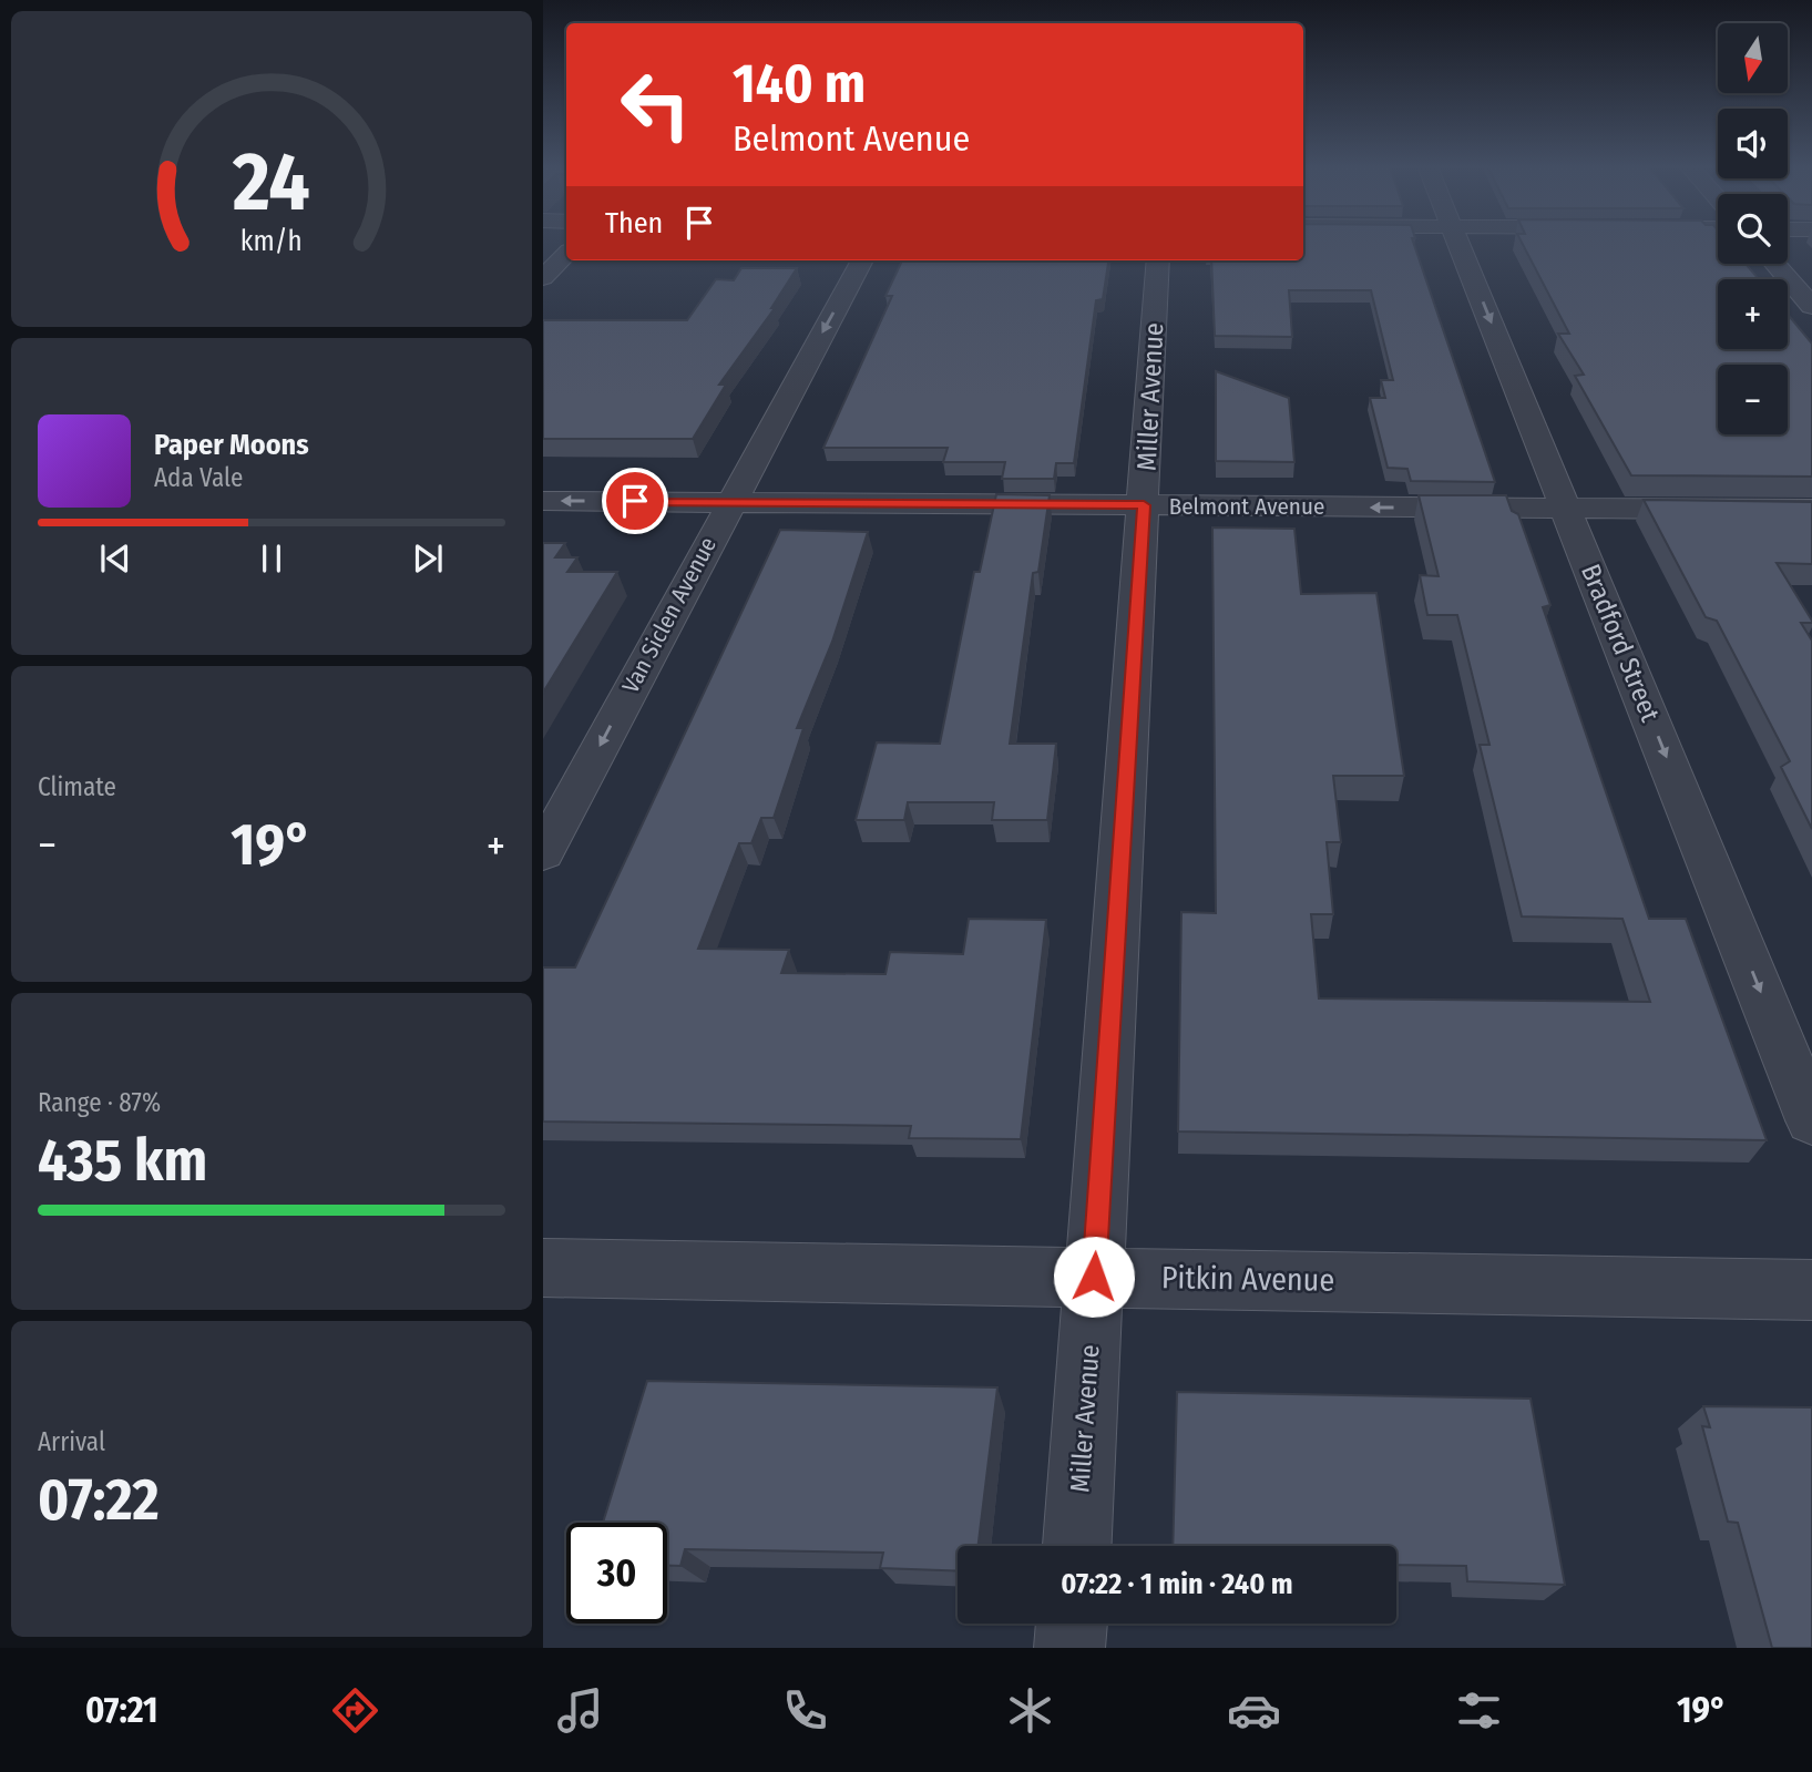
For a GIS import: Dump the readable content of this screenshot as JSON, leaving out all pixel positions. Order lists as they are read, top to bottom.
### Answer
{
  "streets": {
    "street": [
      "Miller Avenue",
      "Belmont Avenue",
      "Van Siclen Avenue",
      "Bradford Street",
      "Pitkin Avenue"
    ]
  },
  "crossings": [
    ["Miller Avenue", "Belmont Avenue"],
    ["Miller Avenue", "Pitkin Avenue"],
    ["Belmont Avenue", "Van Siclen Avenue"],
    ["Belmont Avenue", "Bradford Street"]
  ],
  "one_way": ["Belmont Avenue", "Van Siclen Avenue", "Bradford Street"],
  "north": "bottom",
  "page": {
    "map_buttons": ["+", "−"],
    "turn": ["140 m", "Belmont Avenue"],
    "then": "Then",
    "song": ["Paper Moons", "Ada Vale"],
    "tile": [
      "Climate",
      ["Range · 87%", "435 km"],
      ["Arrival", "07:22"]
    ],
    "heat": ["−", "19°", "+"],
    "limit": "30",
    "trip": "07:22 · 1 min · 240 m",
    "tabs": ["07:21", "19°"],
    "gauge": ["24", "km/h"]
  }
}
